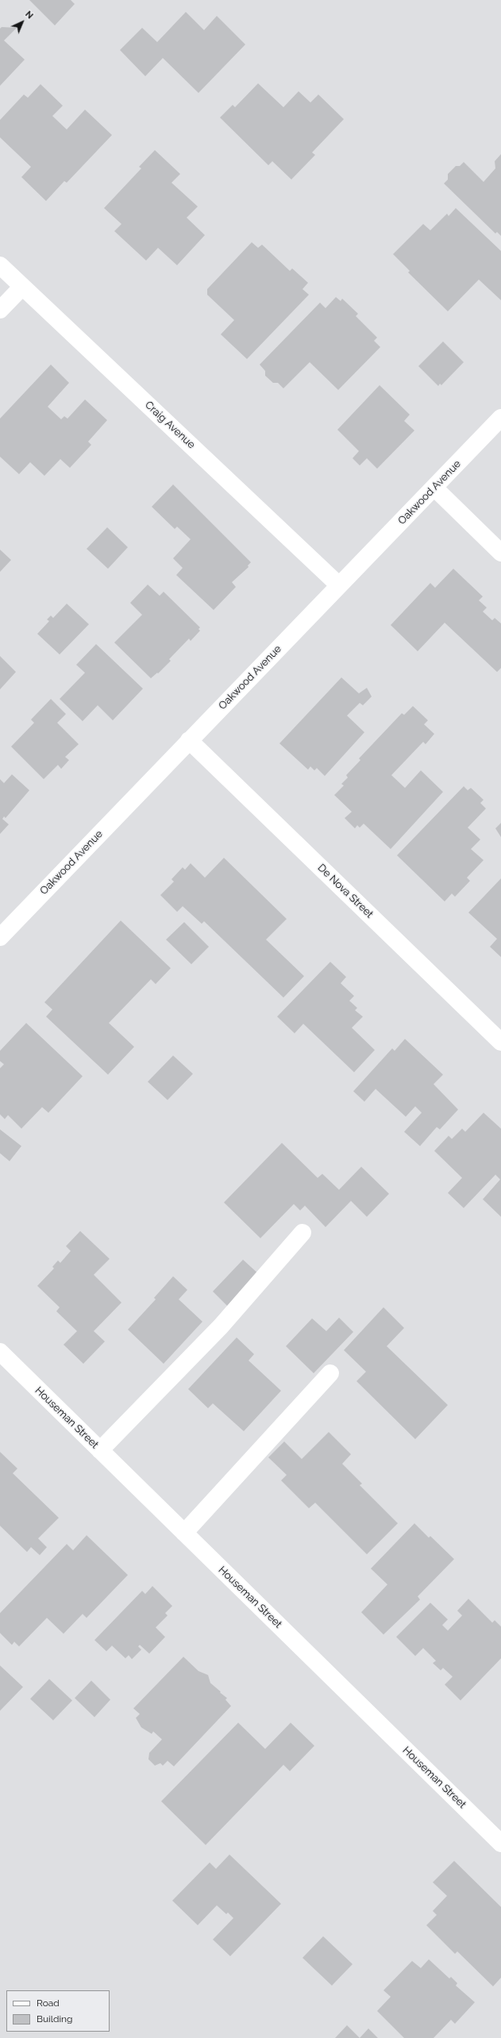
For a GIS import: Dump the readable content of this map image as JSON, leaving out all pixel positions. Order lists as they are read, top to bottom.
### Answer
{
  "streets": {
    "street": [
      "Craig Avenue",
      "Oakwood Avenue",
      "De Nova Street",
      "Houseman Street"
    ]
  },
  "crossings": [
    ["Craig Avenue", "Oakwood Avenue"],
    ["Oakwood Avenue", "De Nova Street"]
  ],
  "legend": ["Road", "Building"],
  "north": "top right"
}
